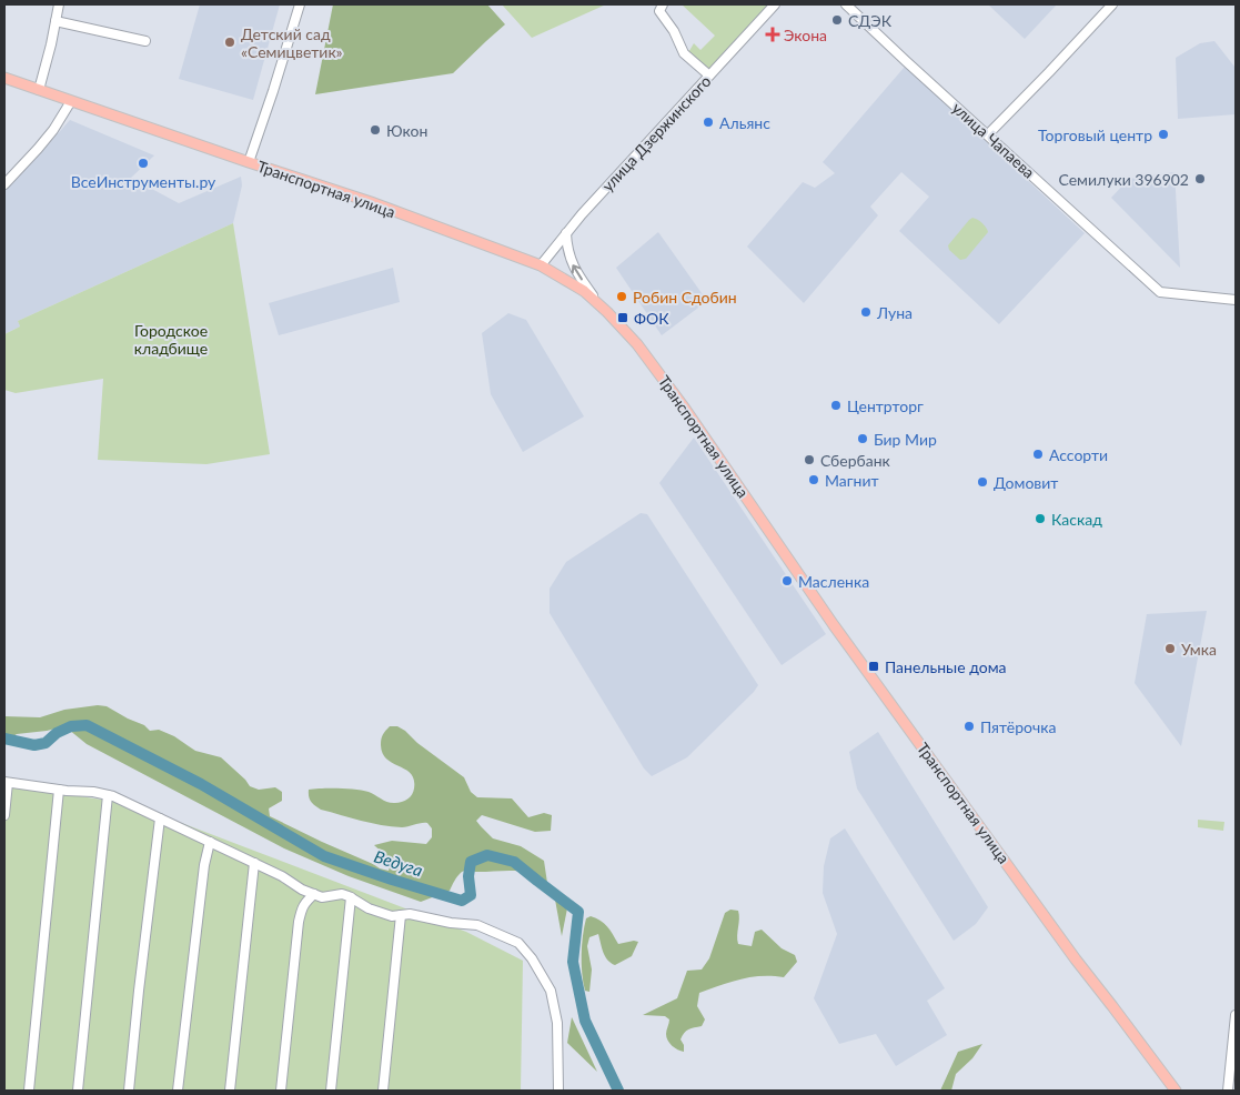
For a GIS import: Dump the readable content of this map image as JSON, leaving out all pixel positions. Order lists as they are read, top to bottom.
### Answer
{
  "streets": {
    "main road": ["Транспортная улица"],
    "street": ["улица Дзержинского", "улица Чапаева"]
  },
  "crossings": [
    ["улица Дзержинского", "Транспортная улица"]
  ],
  "water": ["Ведуга"],
  "parks": ["Городское кладбище"],
  "places": {
    "other": [
      "СДЭК",
      "Детский сад «Семицветик»",
      "Альянс",
      "Юкон",
      "Торговый центр",
      "ВсеИнструменты.ру",
      "Семилуки 396902",
      "Робин Сдобин",
      "Луна",
      "Центрторг",
      "Бир Мир",
      "Ассорти",
      "Сбербанк",
      "Магнит",
      "Домовит",
      "Каскад",
      "Масленка",
      "Умка",
      "Пятёрочка"
    ],
    "health": ["Экона"],
    "transit": ["ФОК", "Панельные дома"]
  }
}
